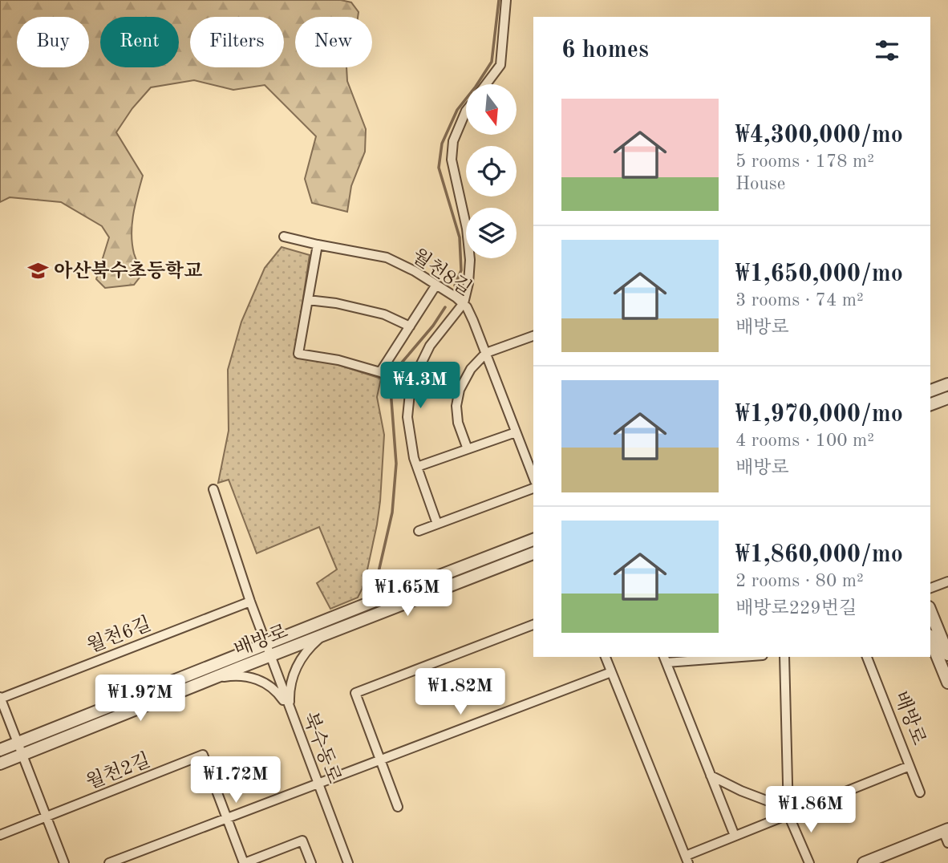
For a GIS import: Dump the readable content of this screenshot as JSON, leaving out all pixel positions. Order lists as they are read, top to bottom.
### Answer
{
  "streets": {
    "street": [
      "월천8길",
      "월천6길",
      "배방로",
      "북수동로",
      "월천2길"
    ]
  },
  "crossings": [
    ["월천6길", "북수동로"],
    ["배방로", "북수동로"]
  ],
  "places": {
    "school or university": ["아산북수초등학교"]
  },
  "north": "bottom",
  "page": {
    "chip": [
      "Buy",
      "Rent",
      "Filters",
      "New"
    ],
    "heading": "6 homes",
    "list": [
      {
        "name": "₩4,300,000/mo",
        "note": "5 rooms · 178 m² · House"
      },
      {
        "name": "₩1,650,000/mo",
        "note": "3 rooms · 74 m² · 배방로"
      },
      {
        "name": "₩1,970,000/mo",
        "note": "4 rooms · 100 m² · 배방로"
      },
      {
        "name": "₩1,860,000/mo",
        "note": "2 rooms · 80 m² · 배방로229번길"
      }
    ],
    "price": [
      "₩4.3M",
      "₩1.65M",
      "₩1.82M",
      "₩1.97M",
      "₩1.72M",
      "₩1.86M"
    ]
  }
}
